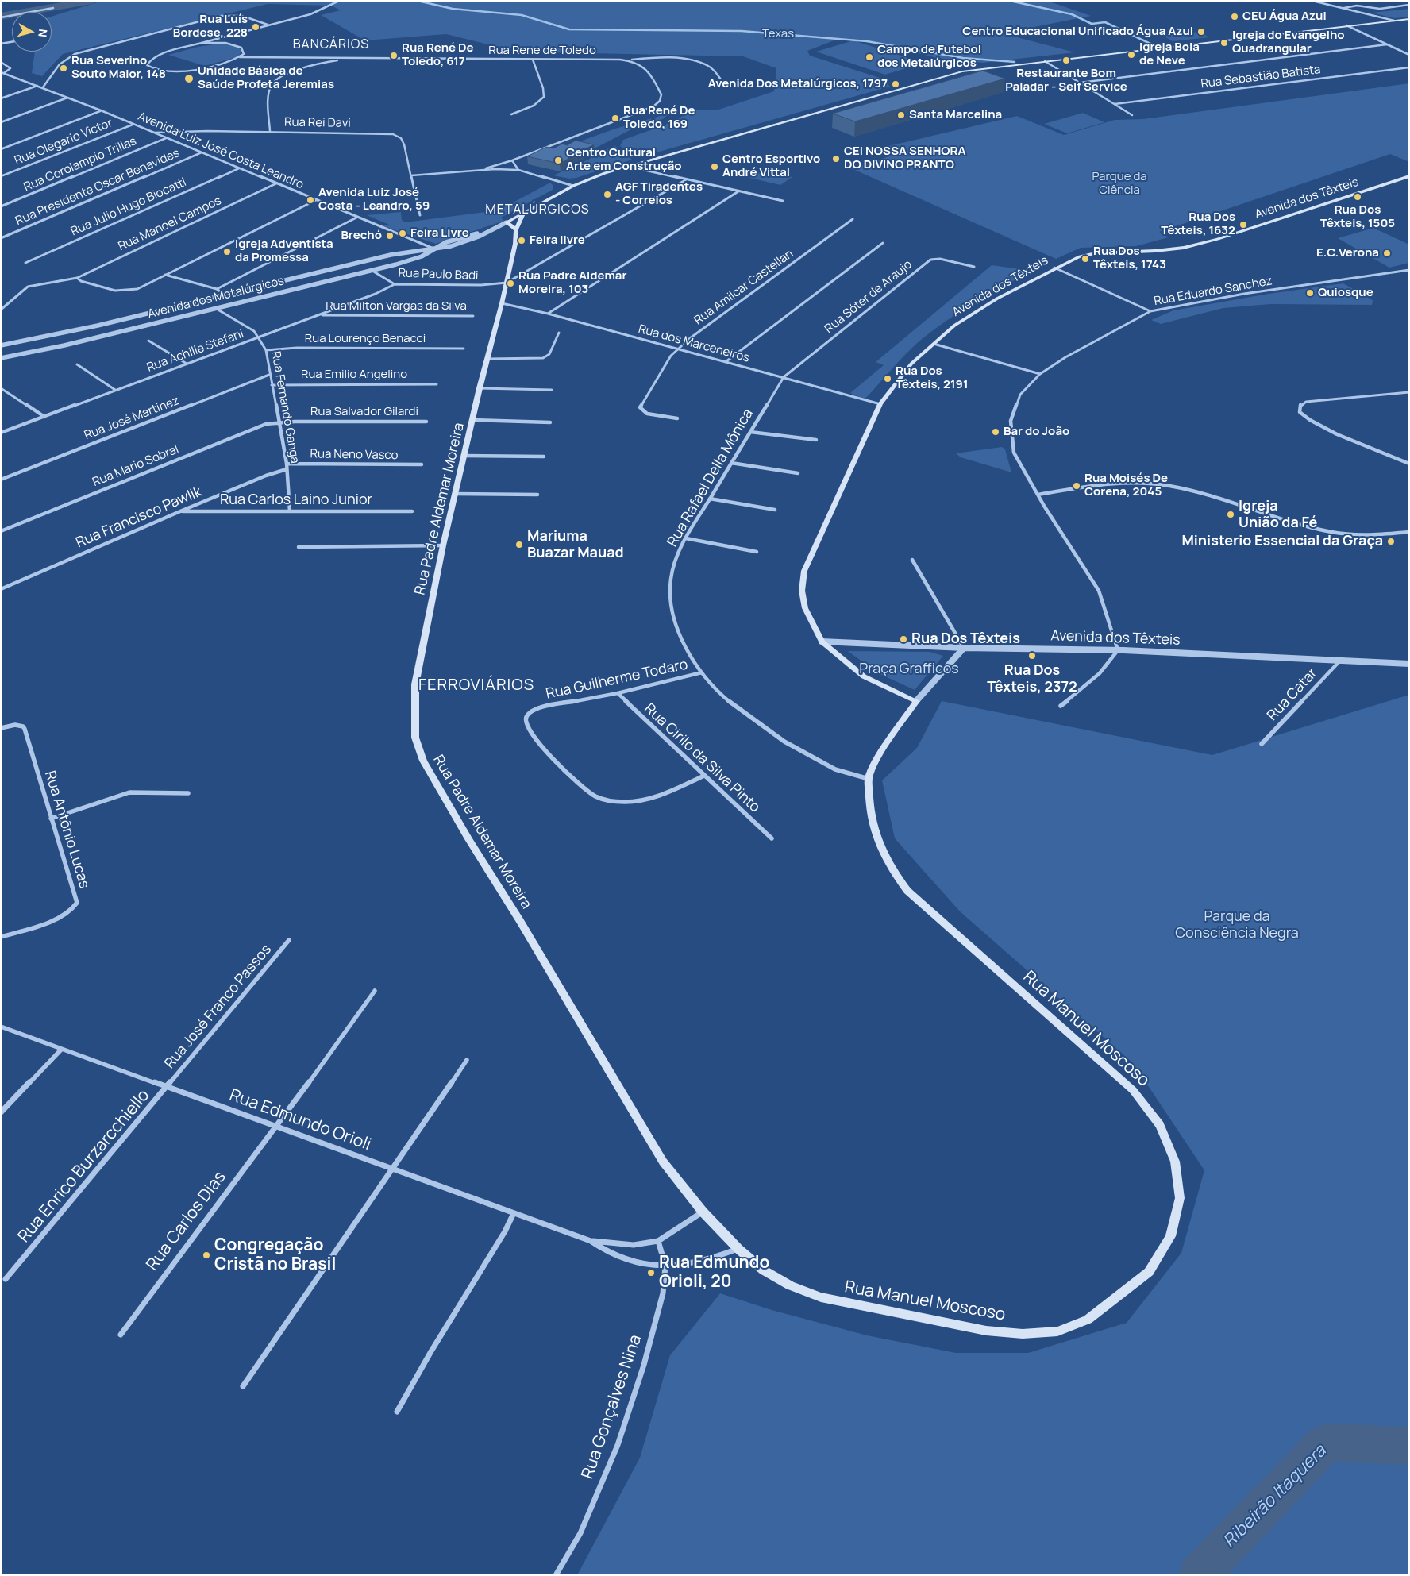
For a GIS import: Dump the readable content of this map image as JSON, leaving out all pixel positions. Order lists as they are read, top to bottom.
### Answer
{
  "streets": {
    "main road": [
      "Avenida dos Têxteis",
      "Avenida dos Metalúrgicos",
      "Rua Padre Aldemar Moreira",
      "Rua Manuel Moscoso"
    ],
    "street": [
      "Rua Rene de Toledo",
      "Rua Sebastião Batista",
      "Rua Rei Davi",
      "Rua Olegario Victor",
      "Avenida Luiz José Costa Leandro",
      "Rua Corolampio Trillas",
      "Rua Presidente Oscar Benavides",
      "Rua Julio Hugo Biocatti",
      "Rua Manoel Campos",
      "Rua Paulo Badi",
      "Rua Amilcar Castellan",
      "Rua Eduardo Sanchez",
      "Rua Sóter de Araujo",
      "Rua Milton Vargas da Silva",
      "Rua Lourenço Benacci",
      "Rua dos Marceneiros",
      "Rua Achille Stefani",
      "Rua Emilio Angelino",
      "Rua Fernando Ganga",
      "Rua Salvador Gilardi",
      "Rua José Martinez",
      "Rua Neno Vasco",
      "Rua Mario Sobral",
      "Rua Rafael Della Mônica",
      "Rua Carlos Laino Junior",
      "Rua Francisco Pawlik",
      "Rua Guilherme Todaro",
      "Rua Catar",
      "Rua Cirilo da Silva Pinto",
      "Rua Antônio Lucas",
      "Rua José Franco Passos",
      "Rua Edmundo Orioli",
      "Rua Enrico Burzarcchiello",
      "Rua Carlos Dias",
      "Rua Gonçalves Nina"
    ]
  },
  "crossings": [
    ["Rua Rei Davi", "Avenida Luiz José Costa Leandro"],
    ["Rua Olegario Victor", "Avenida Luiz José Costa Leandro"],
    ["Avenida Luiz José Costa Leandro", "Rua Corolampio Trillas"],
    ["Avenida Luiz José Costa Leandro", "Rua Presidente Oscar Benavides"],
    ["Avenida Luiz José Costa Leandro", "Rua Julio Hugo Biocatti"],
    ["Avenida Luiz José Costa Leandro", "Rua Manoel Campos"],
    ["Avenida Luiz José Costa Leandro", "Avenida dos Metalúrgicos"],
    ["Avenida dos Têxteis", "Rua Eduardo Sanchez"],
    ["Avenida dos Têxteis", "Rua dos Marceneiros"],
    ["Avenida dos Têxteis", "Rua Catar"],
    ["Avenida dos Têxteis", "Rua Manuel Moscoso"],
    ["Rua Paulo Badi", "Avenida dos Metalúrgicos"],
    ["Rua Paulo Badi", "Rua Achille Stefani"],
    ["Rua Paulo Badi", "Rua Padre Aldemar Moreira"],
    ["Rua Amilcar Castellan", "Rua dos Marceneiros"],
    ["Rua Sóter de Araujo", "Rua dos Marceneiros"],
    ["Rua Sóter de Araujo", "Rua Rafael Della Mônica"],
    ["Avenida dos Metalúrgicos", "Rua Fernando Ganga"],
    ["Avenida dos Metalúrgicos", "Rua Padre Aldemar Moreira"],
    ["Rua Milton Vargas da Silva", "Rua Achille Stefani"],
    ["Rua Lourenço Benacci", "Rua Fernando Ganga"],
    ["Rua dos Marceneiros", "Rua Rafael Della Mônica"],
    ["Rua dos Marceneiros", "Rua Padre Aldemar Moreira"],
    ["Rua Achille Stefani", "Rua Fernando Ganga"],
    ["Rua Emilio Angelino", "Rua Fernando Ganga"],
    ["Rua Fernando Ganga", "Rua Salvador Gilardi"],
    ["Rua Fernando Ganga", "Rua José Martinez"],
    ["Rua Fernando Ganga", "Rua Neno Vasco"],
    ["Rua Fernando Ganga", "Rua Mario Sobral"],
    ["Rua Fernando Ganga", "Rua Carlos Laino Junior"],
    ["Rua Fernando Ganga", "Rua Francisco Pawlik"],
    ["Rua Salvador Gilardi", "Rua Mario Sobral"],
    ["Rua Rafael Della Mônica", "Rua Guilherme Todaro"],
    ["Rua Rafael Della Mônica", "Rua Manuel Moscoso"],
    ["Rua Carlos Laino Junior", "Rua Francisco Pawlik"],
    ["Rua Padre Aldemar Moreira", "Rua Manuel Moscoso"],
    ["Rua Padre Aldemar Moreira", "Rua Edmundo Orioli"],
    ["Rua Guilherme Todaro", "Rua Cirilo da Silva Pinto"],
    ["Rua José Franco Passos", "Rua Edmundo Orioli"],
    ["Rua José Franco Passos", "Rua Enrico Burzarcchiello"],
    ["Rua Manuel Moscoso", "Rua Edmundo Orioli"],
    ["Rua Edmundo Orioli", "Rua Enrico Burzarcchiello"],
    ["Rua Edmundo Orioli", "Rua Carlos Dias"],
    ["Rua Edmundo Orioli", "Rua Gonçalves Nina"]
  ],
  "districts": ["BANCÁRIOS", "METALÚRGICOS", "FERROVIÁRIOS"],
  "water": ["Ribeirão Itaquera"],
  "parks": [
    "Texas",
    "Parque da Ciência",
    "Praça Grafficos",
    "Parque da Consciência Negra"
  ],
  "places": [
    "CEU Água Azul",
    "Rua Luís Bordese, 228",
    "Centro Educacional Unificado Água Azul",
    "Igreja do Evangelho Quadrangular",
    "Igreja Bola de Neve",
    "Rua René De Toledo, 617",
    "Campo de Futebol dos Metalúrgicos",
    "Restaurante Bom Paladar - Self Service",
    "Rua Severino Souto Maior, 148",
    "Unidade Básica de Saúde Profeta Jeremias",
    "Avenida Dos Metalúrgicos, 1797",
    "Santa Marcelina",
    "Rua René De Toledo, 169",
    "CEI NOSSA SENHORA DO DIVINO PRANTO",
    "Centro Cultural Arte em Construção",
    "Centro Esportivo André Vittal",
    "AGF Tiradentes - Correios",
    "Rua Dos Têxteis, 1505",
    "Avenida Luiz José Costa - Leandro, 59",
    "Rua Dos Têxteis, 1632",
    "Feira Livre",
    "Brechó",
    "Feira livre",
    "Igreja Adventista da Promessa",
    "E.C.Verona",
    "Rua Dos Têxteis, 1743",
    "Rua Padre Aldemar Moreira, 103",
    "Quiosque",
    "Rua Dos Têxteis, 2191",
    "Bar do João",
    "Rua Moisés De Corena, 2045",
    "Igreja União da Fé",
    "Ministerio Essencial da Graça",
    "Mariuma Buazar Mauad",
    "Rua Dos Têxteis",
    "Rua Dos Têxteis, 2372",
    "Congregação Cristã no Brasil",
    "Rua Edmundo Orioli, 20"
  ],
  "north": "right"
}
